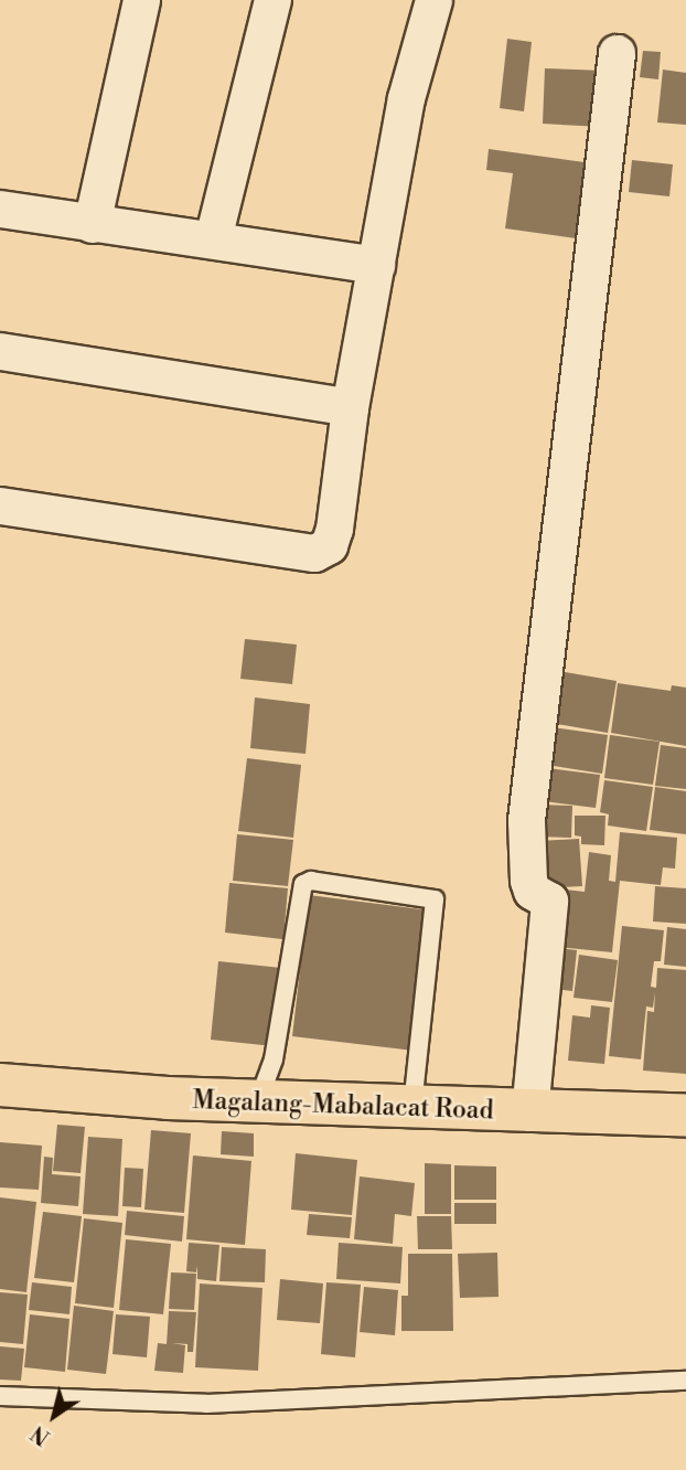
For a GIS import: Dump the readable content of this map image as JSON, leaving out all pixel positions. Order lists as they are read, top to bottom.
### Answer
{
  "streets": {
    "main road": ["Magalang-Mabalacat Road"]
  },
  "north": "bottom left"
}
